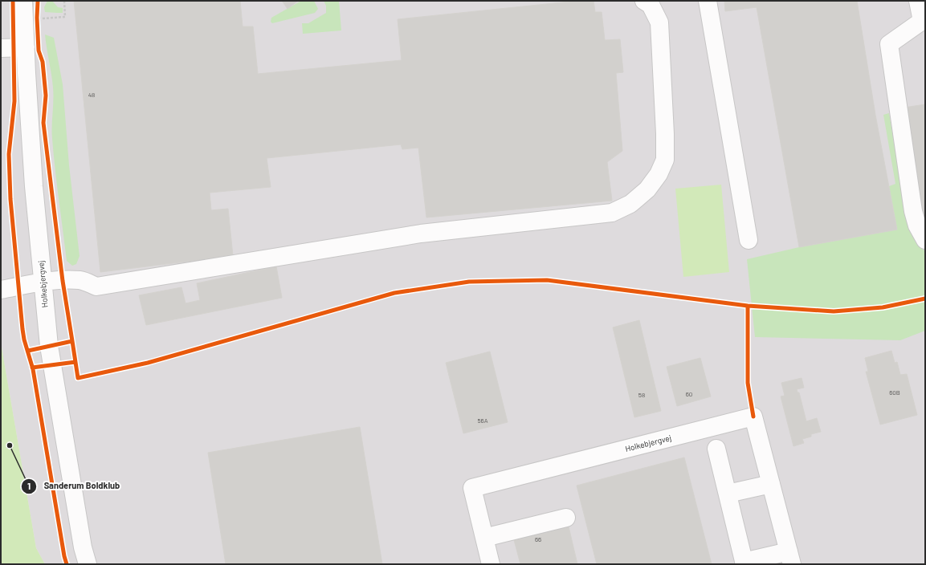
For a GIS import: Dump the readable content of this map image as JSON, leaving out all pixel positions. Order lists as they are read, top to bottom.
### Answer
{
  "streets": {
    "street": ["Holkebjergvej"]
  },
  "places": ["Sanderum Boldklub"],
  "house_numbers": [
    "48",
    "60B",
    "60",
    "58",
    "56A",
    "66"
  ]
}
